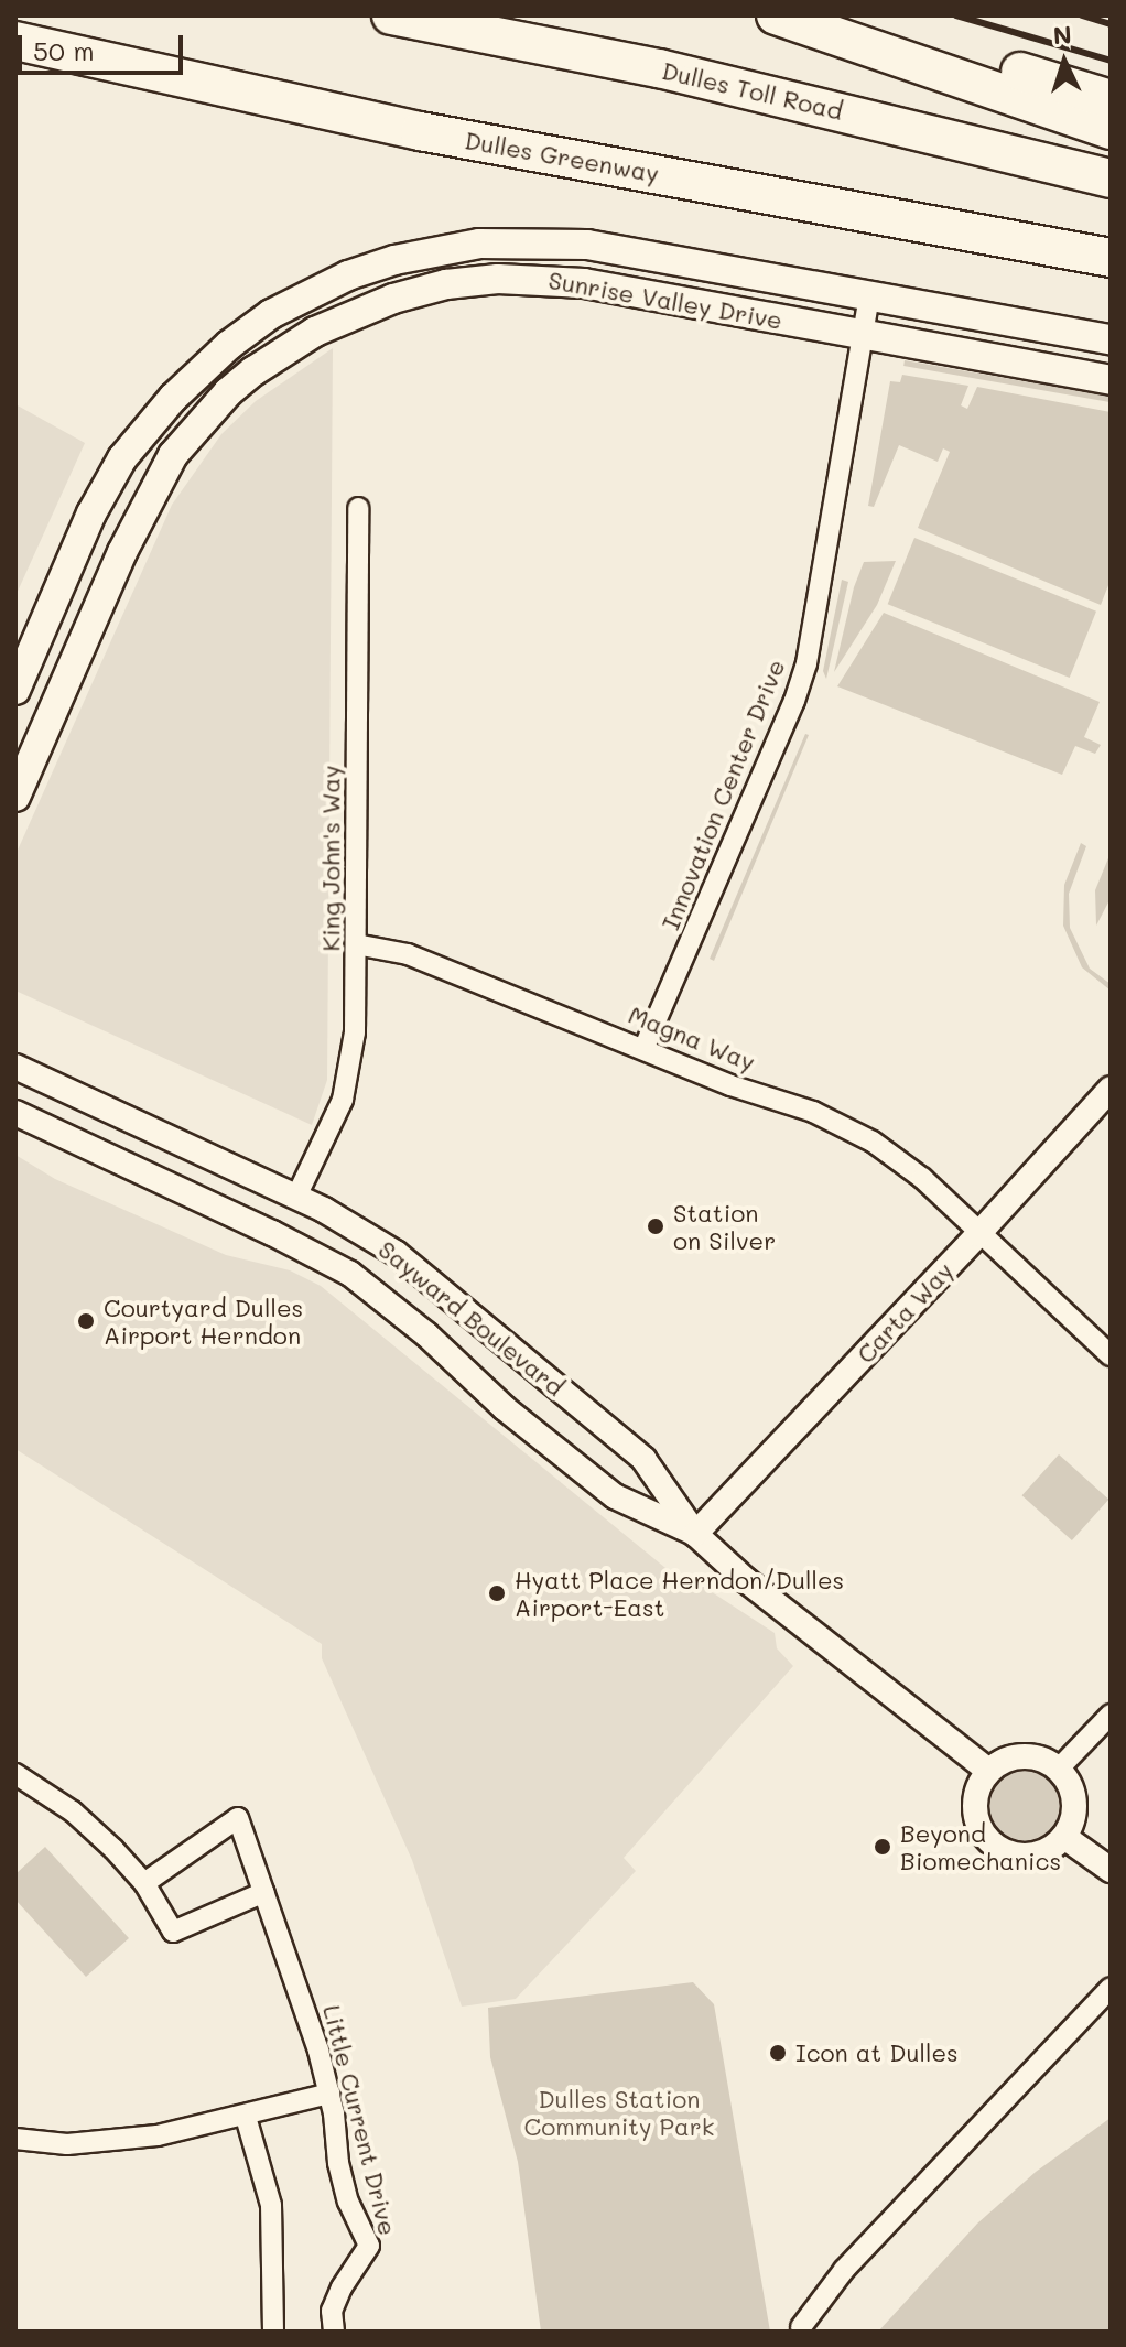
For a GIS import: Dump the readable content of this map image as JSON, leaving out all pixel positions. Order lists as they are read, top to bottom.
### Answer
{
  "streets": {
    "highway": ["Dulles Toll Road", "Dulles Greenway"],
    "main road": ["Sunrise Valley Drive"],
    "street": [
      "Innovation Center Drive",
      "King John's Way",
      "Magna Way",
      "Carta Way",
      "Sayward Boulevard",
      "Little Current Drive"
    ]
  },
  "crossings": [
    ["Sunrise Valley Drive", "Innovation Center Drive"],
    ["Innovation Center Drive", "Magna Way"],
    ["King John's Way", "Magna Way"],
    ["King John's Way", "Sayward Boulevard"],
    ["Magna Way", "Carta Way"],
    ["Carta Way", "Sayward Boulevard"]
  ],
  "parks": ["Dulles Station Community Park"],
  "places": [
    "Station on Silver",
    "Courtyard Dulles Airport Herndon",
    "Hyatt Place Herndon/Dulles Airport-East",
    "Beyond Biomechanics",
    "Icon at Dulles"
  ],
  "scale_bar": "50 m",
  "north": "top"
}
